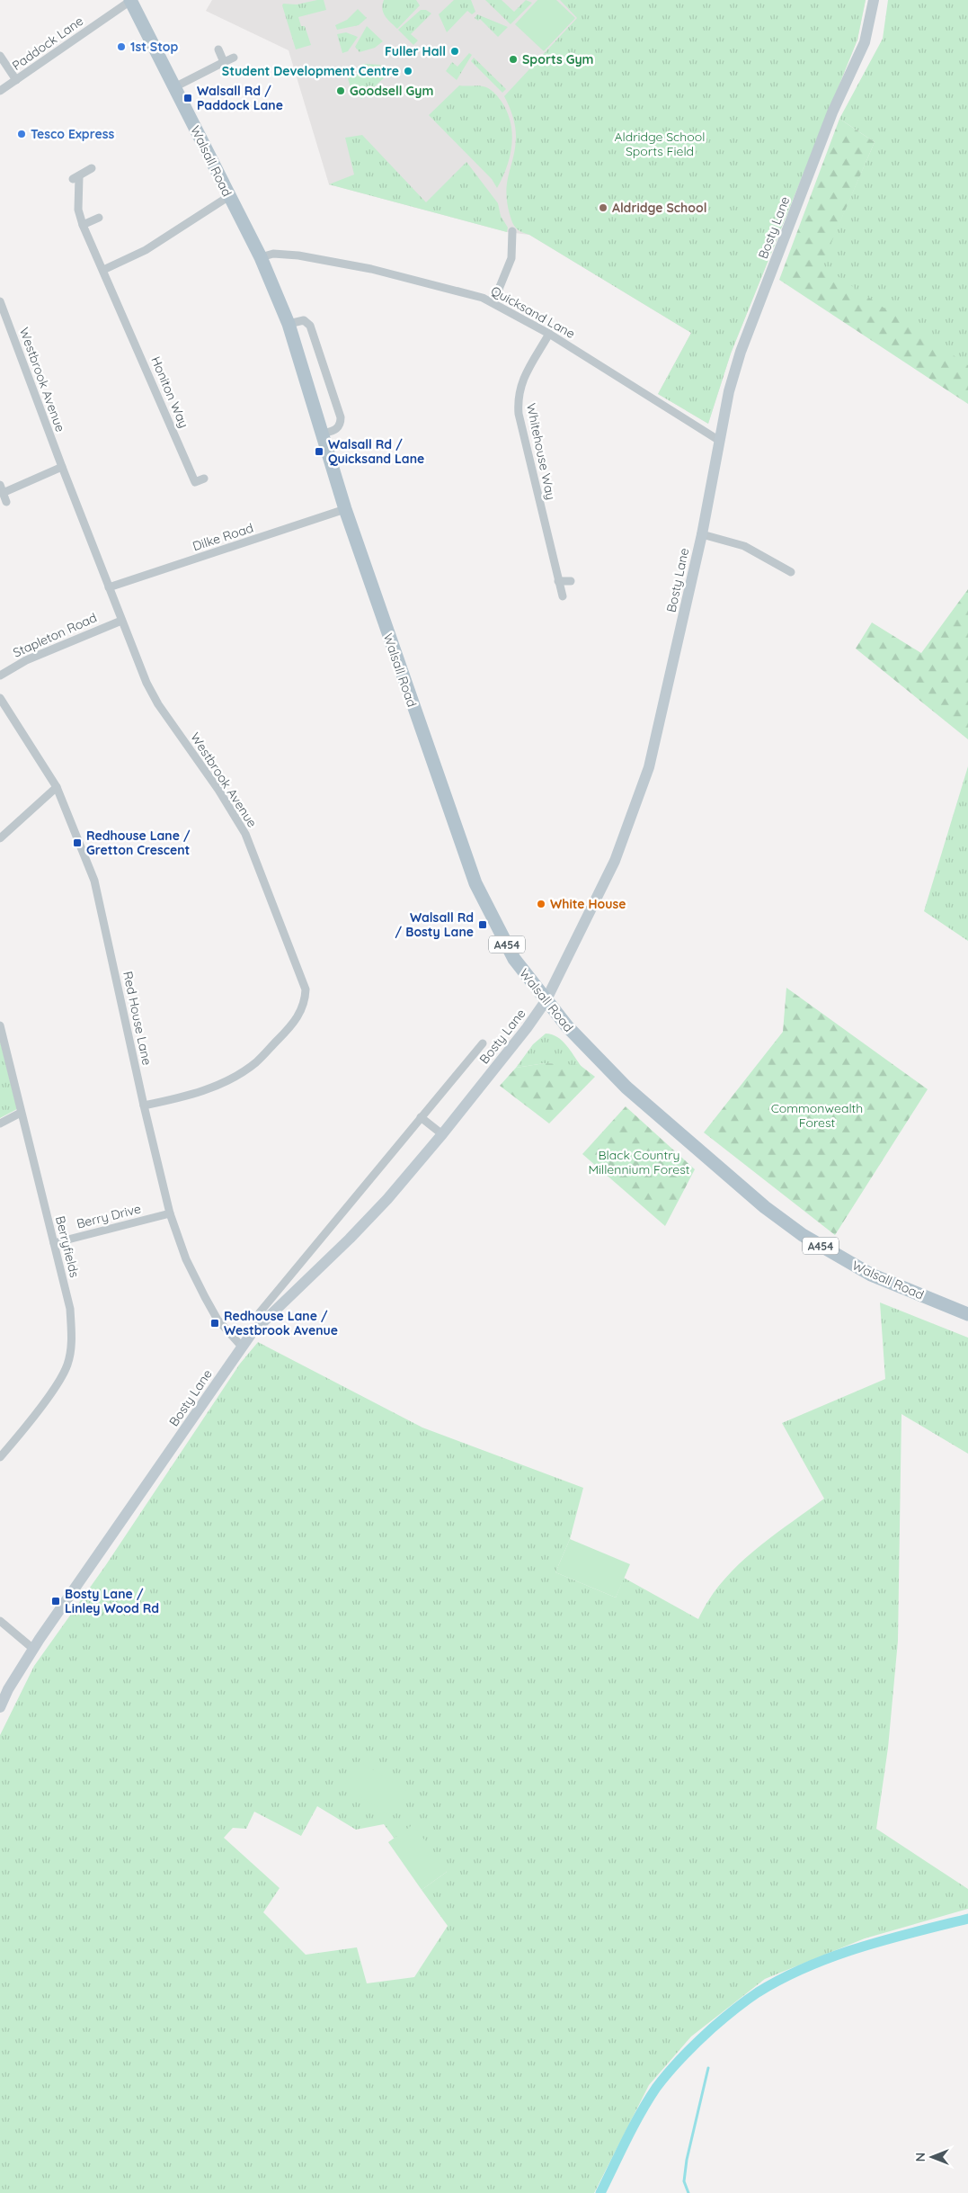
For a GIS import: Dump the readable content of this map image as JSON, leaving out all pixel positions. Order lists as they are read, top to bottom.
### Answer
{
  "streets": {
    "main road": ["Walsall Road", "Bosty Lane", "A454"],
    "street": [
      "Paddock Lane",
      "Quicksand Lane",
      "Westbrook Avenue",
      "Honiton Way",
      "Whitehouse Way",
      "Dilke Road",
      "Stapleton Road",
      "Red House Lane",
      "Berry Drive",
      "Berryfields"
    ]
  },
  "crossings": [
    ["Paddock Lane", "Walsall Road"],
    ["Walsall Road", "Bosty Lane"],
    ["Walsall Road", "Quicksand Lane"],
    ["Walsall Road", "Dilke Road"],
    ["Bosty Lane", "Quicksand Lane"],
    ["Bosty Lane", "Red House Lane"],
    ["Quicksand Lane", "Whitehouse Way"],
    ["Westbrook Avenue", "Dilke Road"],
    ["Westbrook Avenue", "Stapleton Road"],
    ["Westbrook Avenue", "Red House Lane"],
    ["Red House Lane", "Berry Drive"],
    ["Berry Drive", "Berryfields"]
  ],
  "parks": ["Aldridge School Sports Field", "Commonwealth Forest", "Black Country Millennium Forest"],
  "places": {
    "other": [
      "1st Stop",
      "Fuller Hall",
      "Sports Gym",
      "Student Development Centre",
      "Goodsell Gym",
      "Tesco Express",
      "Aldridge School",
      "White House"
    ],
    "transit": [
      "Walsall Rd / Paddock Lane",
      "Walsall Rd / Quicksand Lane",
      "Redhouse Lane / Gretton Crescent",
      "Walsall Rd / Bosty Lane",
      "Redhouse Lane / Westbrook Avenue",
      "Bosty Lane / Linley Wood Rd"
    ]
  },
  "north": "left"
}
